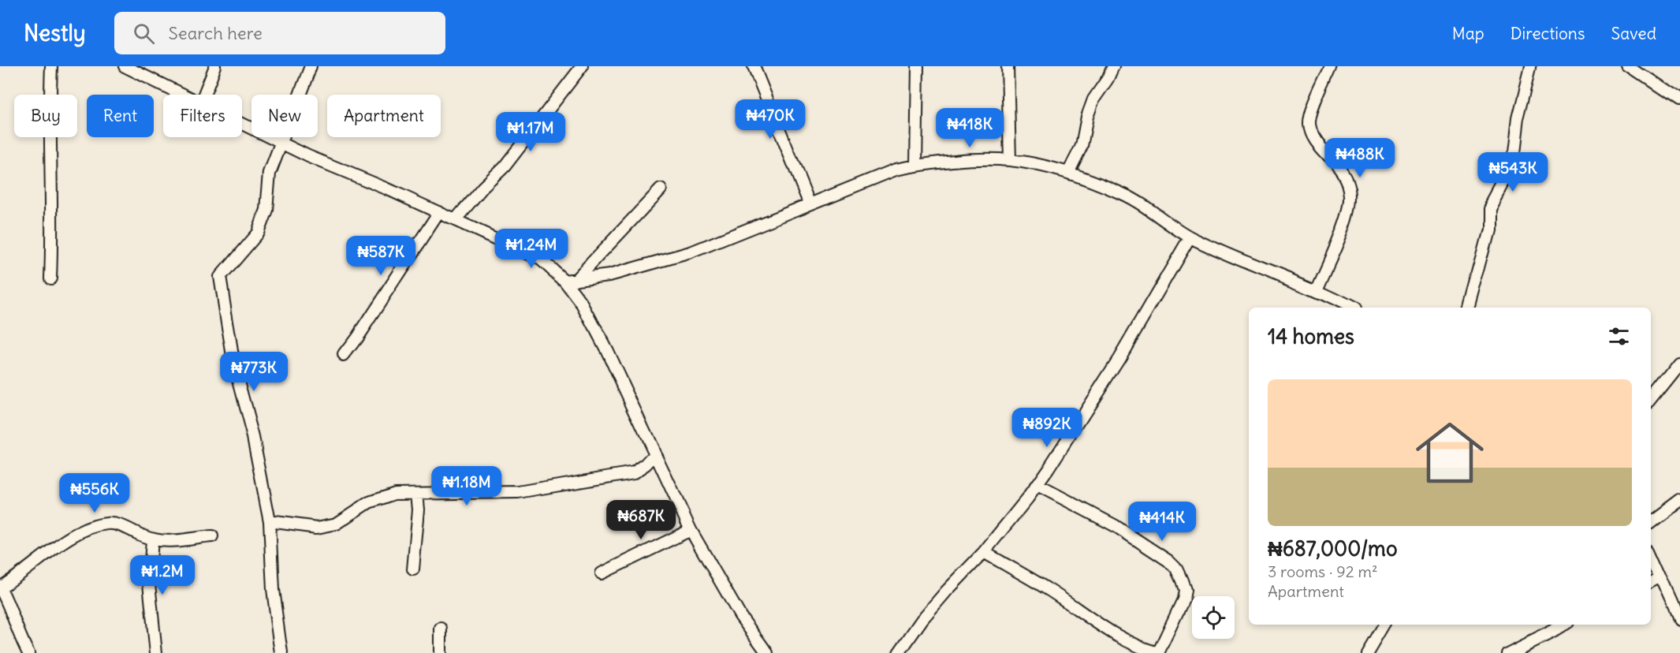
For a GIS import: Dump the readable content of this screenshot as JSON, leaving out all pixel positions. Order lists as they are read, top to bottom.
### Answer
{
  "page": {
    "header": "Nestly",
    "search": "Search here",
    "nav": ["Map", "Directions", "Saved"],
    "chip": [
      "Buy",
      "Rent",
      "Filters",
      "New",
      "Apartment"
    ],
    "price": [
      "₦470K",
      "₦418K",
      "₦1.17M",
      "₦488K",
      "₦543K",
      "₦1.24M",
      "₦587K",
      "₦773K",
      "₦892K",
      "₦1.18M",
      "₦556K",
      "₦687K",
      "₦414K",
      "₦1.2M"
    ],
    "heading": "14 homes",
    "list": [
      {
        "name": "₦687,000/mo",
        "note": "3 rooms · 92 m² · Apartment"
      }
    ]
  }
}
